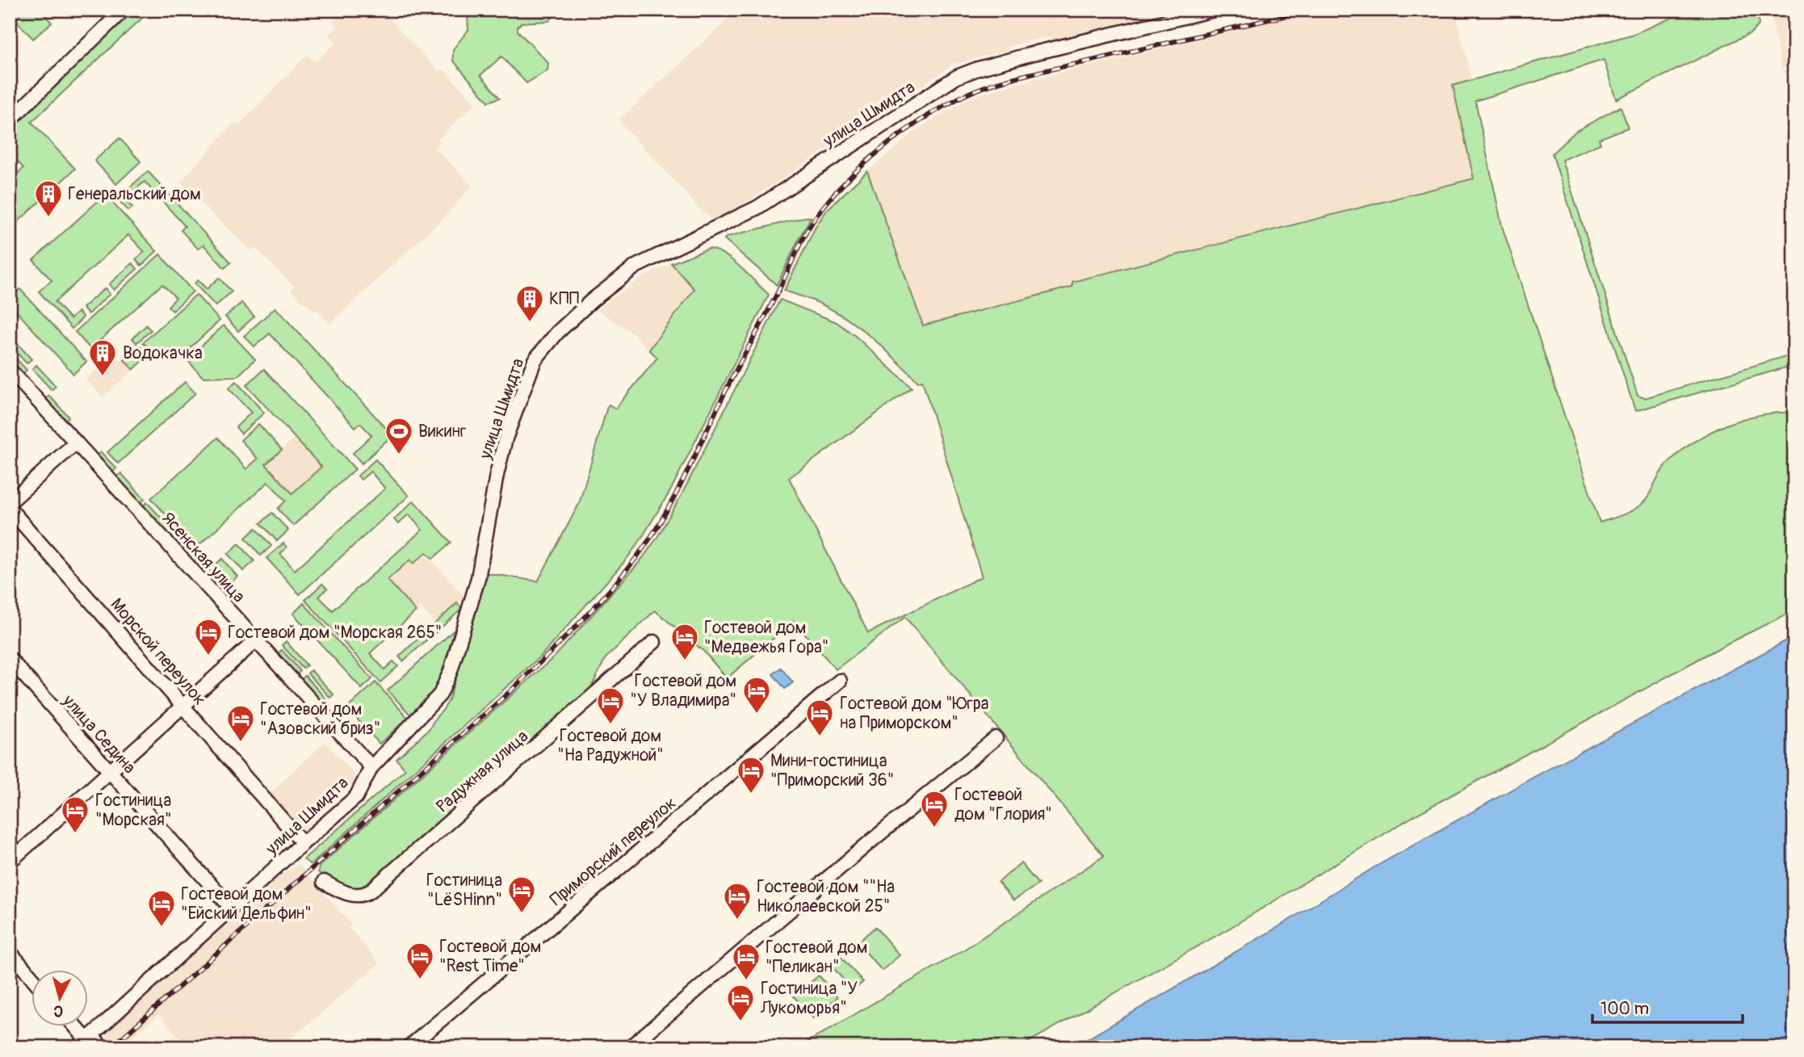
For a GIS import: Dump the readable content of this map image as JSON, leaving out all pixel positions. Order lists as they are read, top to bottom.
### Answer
{
  "streets": {
    "street": [
      "улица Шмидта",
      "Ясенская улица",
      "Морской переулок",
      "улица Седина",
      "Радужная улица",
      "Приморский переулок"
    ]
  },
  "crossings": [
    ["улица Шмидта", "Ясенская улица"],
    ["улица Шмидта", "Морской переулок"],
    ["улица Шмидта", "улица Седина"]
  ],
  "places": {
    "building": ["Генеральский дом", "КПП", "Водокачка"],
    "sports": ["Викинг"],
    "hotel": [
      "Гостевой дом \"Морская 265\"",
      "Гостевой дом \"Медвежья Гора\"",
      "Гостевой дом \"У Владимира\"",
      "Гостевой дом \"На Радужной\"",
      "Гостевой дом \"Югра на Приморском\"",
      "Гостевой дом \"Азовский бриз\"",
      "Мини-гостиница \"Приморский 36\"",
      "Гостевой дом \"Глория\"",
      "Гостиница \"Морская\"",
      "Гостиница \"LёSHinn\"",
      "Гостевой дом \"\"На Николаевской 25\"",
      "Гостевой дом \"Ейский Дельфин\"",
      "Гостевой дом \"Rest Time\"",
      "Гостевой дом \"Пеликан\"",
      "Гостиница \"У Лукоморья\""
    ]
  },
  "scale_bar": "100 m",
  "north": "bottom"
}
